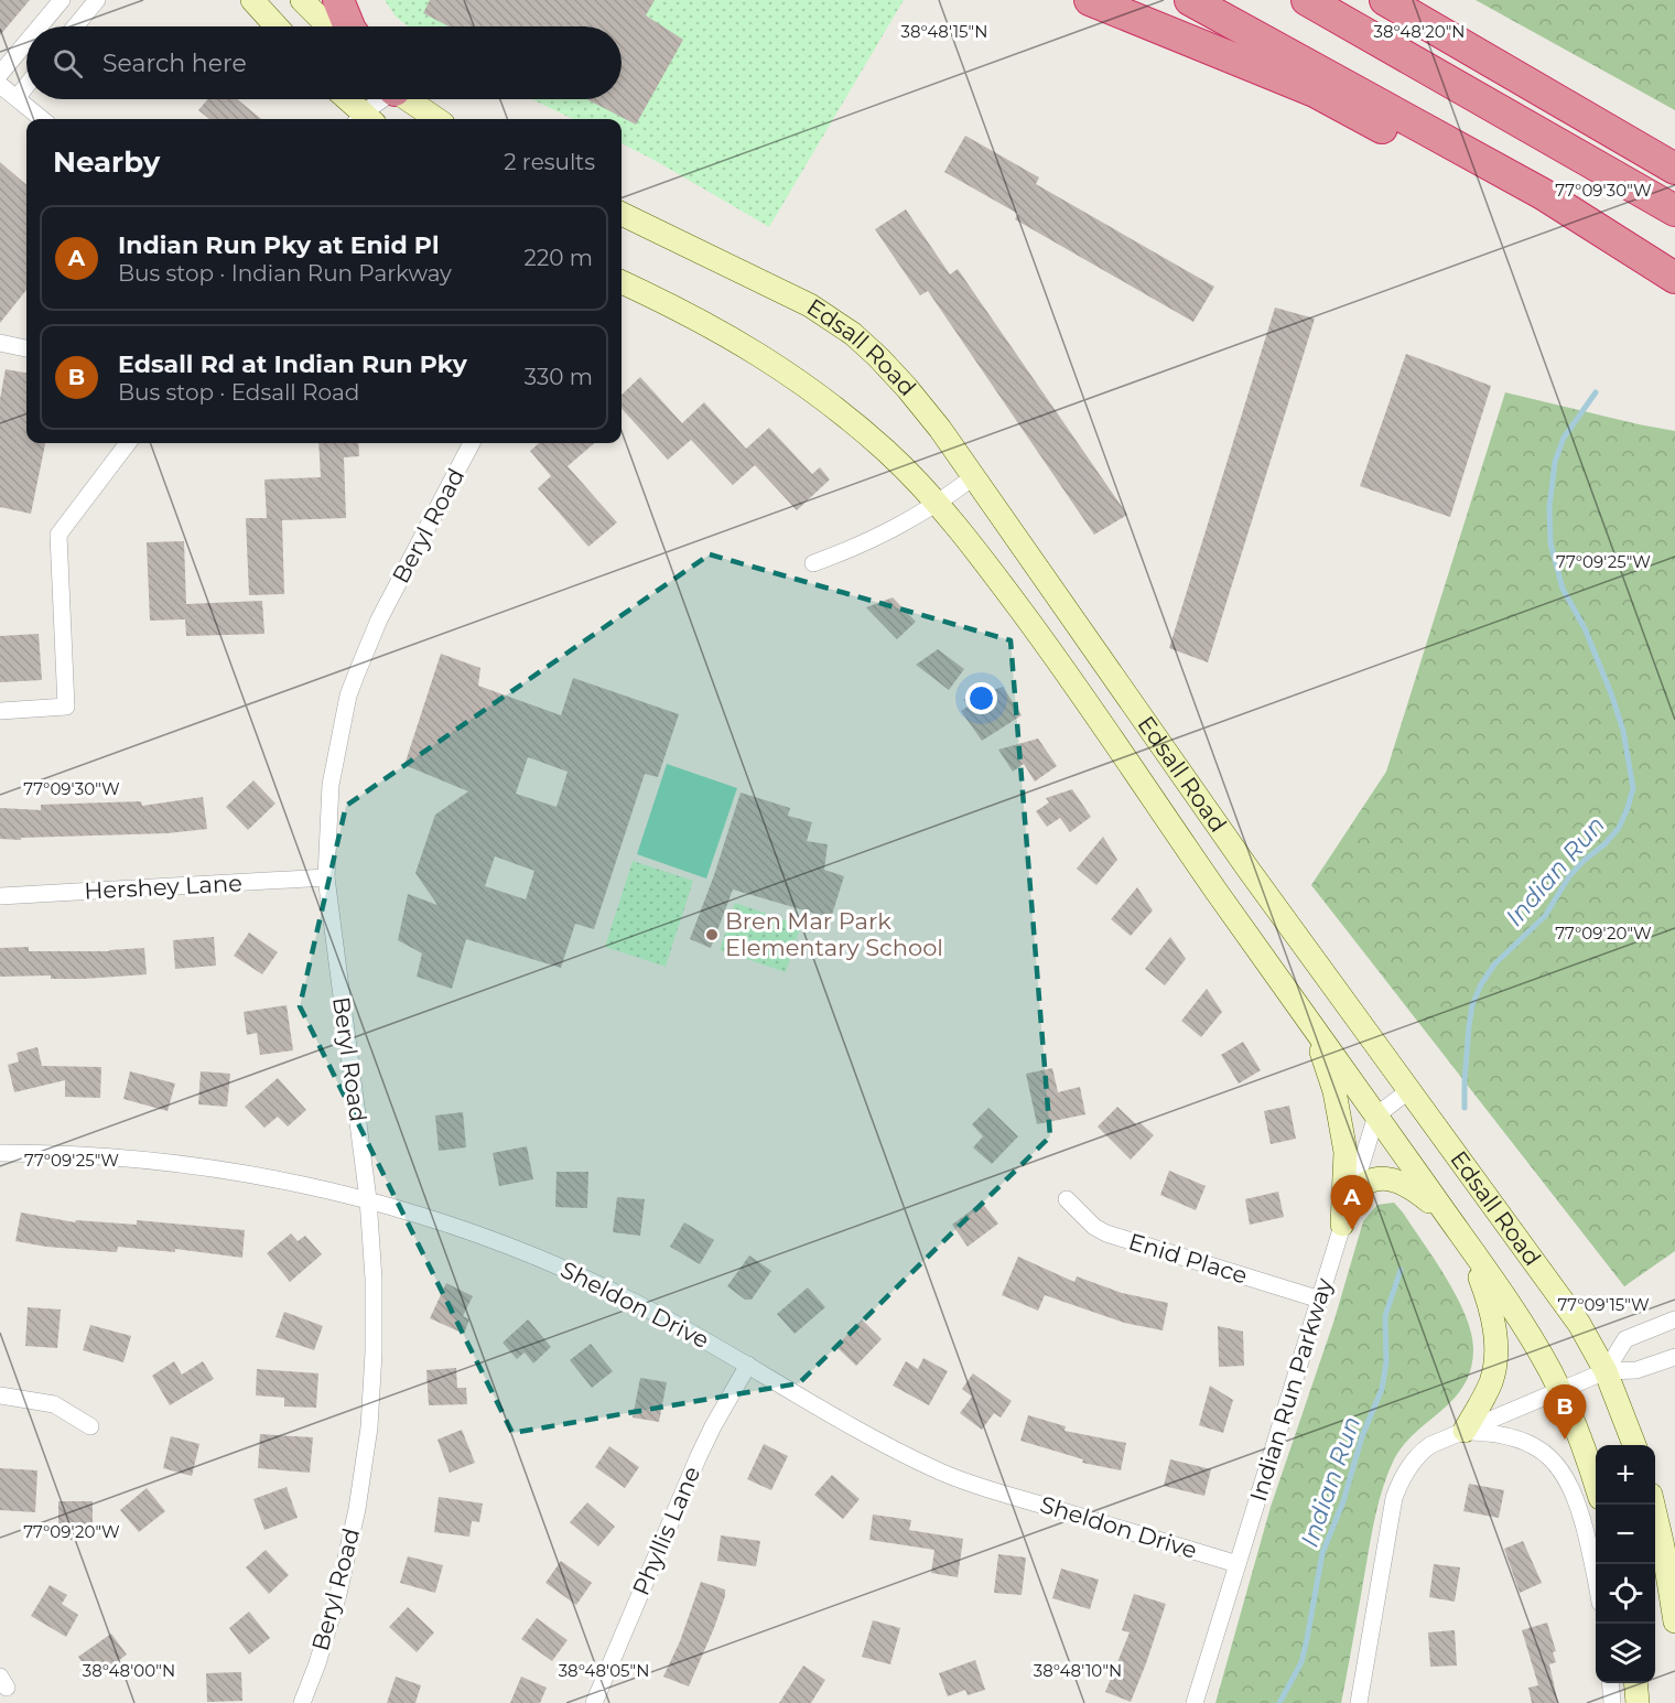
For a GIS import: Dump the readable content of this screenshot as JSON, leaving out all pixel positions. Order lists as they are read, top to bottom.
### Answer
{
  "streets": {
    "main road": ["Edsall Road"],
    "street": [
      "Beryl Road",
      "Hershey Lane",
      "Enid Place",
      "Sheldon Drive",
      "Indian Run Parkway",
      "Phyllis Lane"
    ]
  },
  "crossings": [
    ["Edsall Road", "Indian Run Parkway"],
    ["Beryl Road", "Hershey Lane"],
    ["Beryl Road", "Sheldon Drive"],
    ["Enid Place", "Indian Run Parkway"],
    ["Sheldon Drive", "Indian Run Parkway"],
    ["Sheldon Drive", "Phyllis Lane"]
  ],
  "water": ["Indian Run"],
  "places": ["Bren Mar Park Elementary School"],
  "page": {
    "search": "Search here",
    "heading": ["Nearby", "2 results"],
    "list": [
      {
        "mark": "A",
        "name": "Indian Run Pky at Enid Pl",
        "note": "Bus stop · Indian Run Parkway",
        "value": "220 m"
      },
      {
        "mark": "B",
        "name": "Edsall Rd at Indian Run Pky",
        "note": "Bus stop · Edsall Road",
        "value": "330 m"
      }
    ],
    "pins": ["A", "B"],
    "map_buttons": ["+", "−"]
  },
  "coordinates": [
    "38°48'20\"N",
    "38°48'15\"N",
    "77°09'30\"W",
    "77°09'25\"W",
    "77°09'20\"W",
    "77°09'15\"W",
    "38°48'00\"N",
    "38°48'05\"N",
    "38°48'10\"N"
  ]
}
